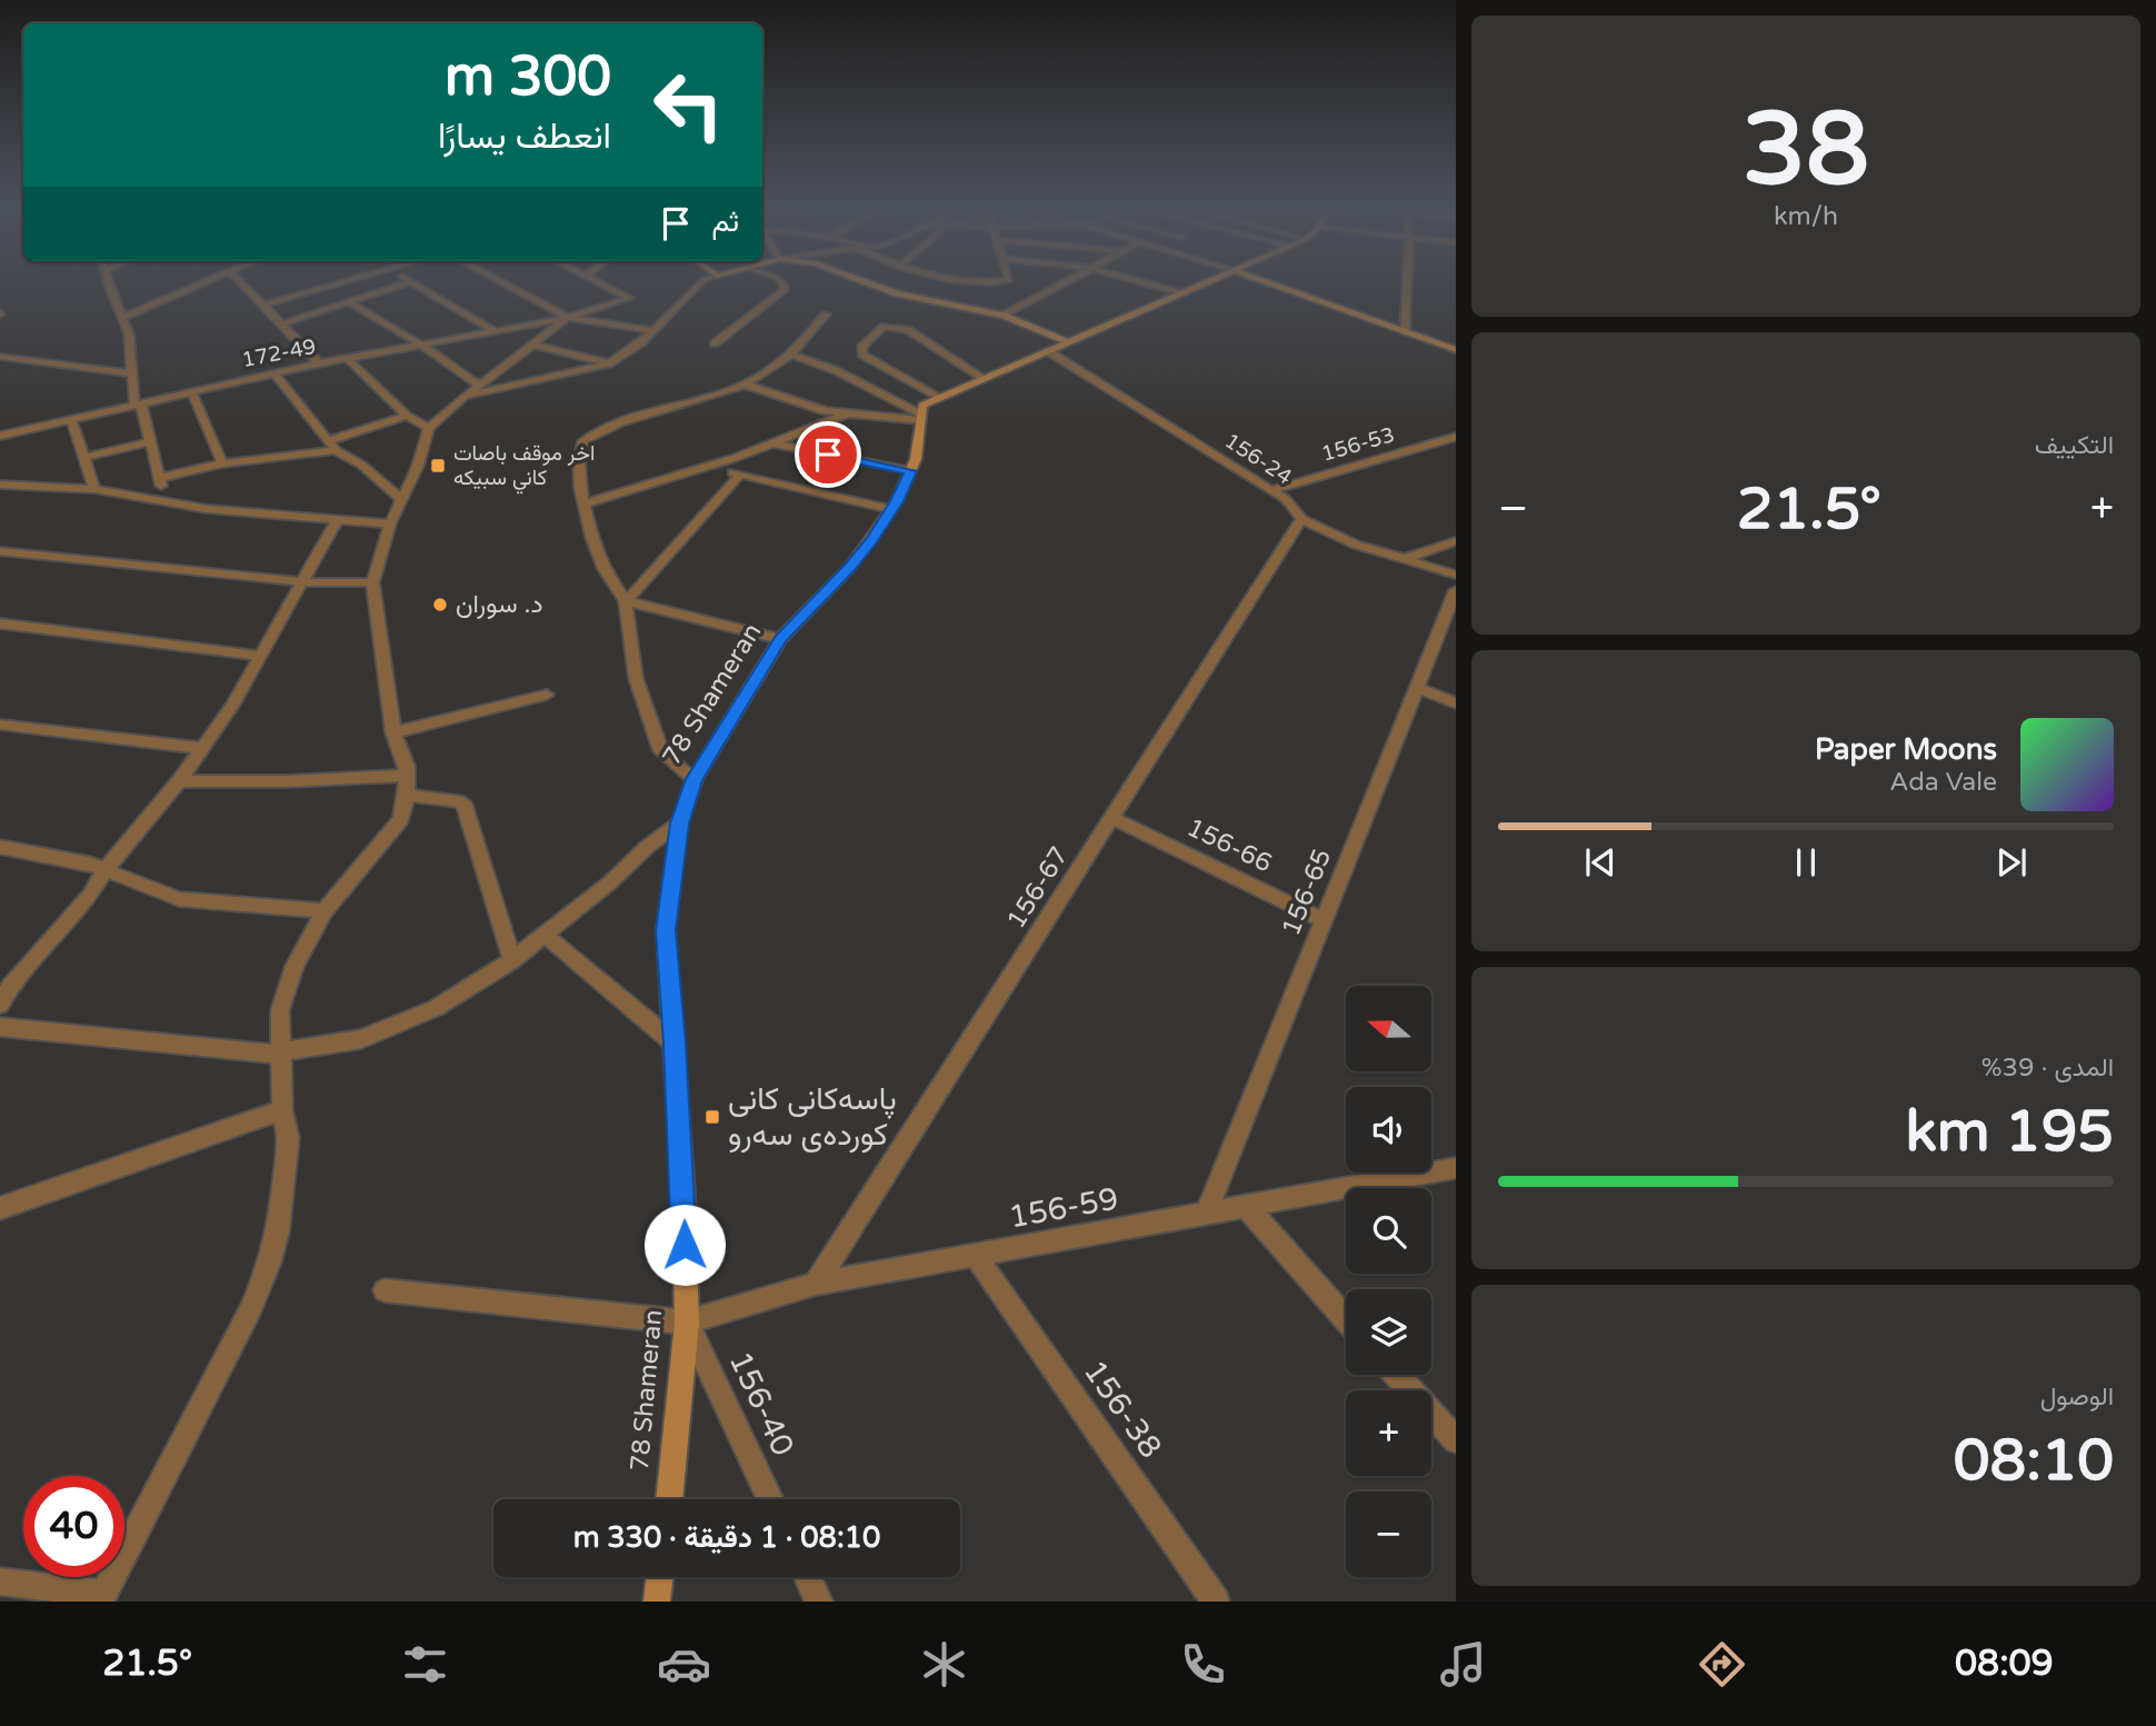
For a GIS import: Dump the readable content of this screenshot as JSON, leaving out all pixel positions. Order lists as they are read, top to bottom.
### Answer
{
  "streets": {
    "street": [
      "172-49",
      "156-53",
      "156-24",
      "78 Shameran",
      "156-66",
      "156-67",
      "156-65",
      "156-59",
      "156-40",
      "156-38"
    ]
  },
  "crossings": [
    ["156-53", "156-24"],
    ["156-24", "156-67"],
    ["78 Shameran", "156-59"],
    ["78 Shameran", "156-40"],
    ["156-66", "156-67"],
    ["156-66", "156-65"],
    ["156-67", "156-59"],
    ["156-65", "156-59"],
    ["156-59", "156-40"],
    ["156-59", "156-38"]
  ],
  "places": {
    "transit": ["اخر موقف باصات كاني سبيكه", "پاسەکانی کانی کوردەی سەرو"],
    "other": ["د. سوران"]
  },
  "north": "left",
  "page": {
    "tile": [
      ["38", "km/h"],
      "التكييف",
      ["المدى · 39%", "195 km"],
      ["الوصول", "08:10"]
    ],
    "turn": ["300 m", "انعطف يسارًا"],
    "then": "ثم",
    "heat": ["−", "21.5°", "+"],
    "song": ["Paper Moons", "Ada Vale"],
    "map_buttons": ["+", "−"],
    "limit": "40",
    "trip": "08:10 · 1 دقيقة · 330 m",
    "tabs": ["08:09", "21.5°"]
  }
}
